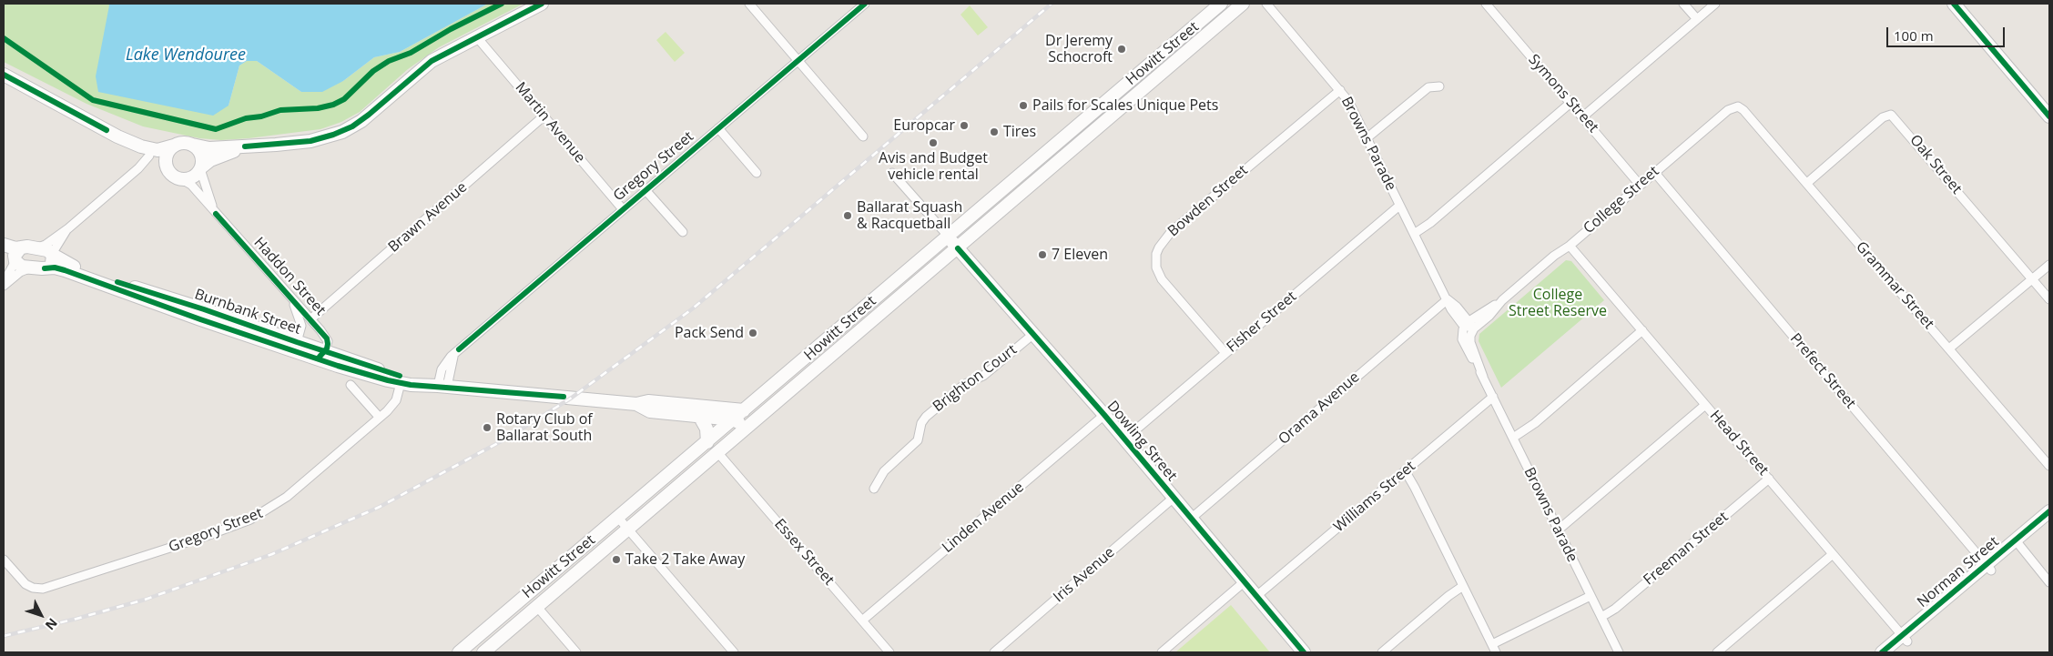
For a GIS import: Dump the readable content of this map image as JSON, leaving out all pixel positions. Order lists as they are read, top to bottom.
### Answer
{
  "streets": {
    "main road": [
      "Howitt Street",
      "Burnbank Street",
      "Dowling Street",
      "Norman Street"
    ],
    "street": [
      "Symons Street",
      "Martin Avenue",
      "Browns Parade",
      "Oak Street",
      "Gregory Street",
      "College Street",
      "Bowden Street",
      "Brawn Avenue",
      "Haddon Street",
      "Grammar Street",
      "Fisher Street",
      "Prefect Street",
      "Brighton Court",
      "Orama Avenue",
      "Head Street",
      "Williams Street",
      "Linden Avenue",
      "Freeman Street",
      "Essex Street",
      "Iris Avenue"
    ]
  },
  "crossings": [
    ["Howitt Street", "Burnbank Street"],
    ["Howitt Street", "Dowling Street"],
    ["Howitt Street", "Essex Street"],
    ["Symons Street", "College Street"],
    ["Martin Avenue", "Gregory Street"],
    ["Martin Avenue", "Brawn Avenue"],
    ["Browns Parade", "College Street"],
    ["Browns Parade", "Bowden Street"],
    ["Browns Parade", "Fisher Street"],
    ["Browns Parade", "Orama Avenue"],
    ["Browns Parade", "Williams Street"],
    ["Browns Parade", "Freeman Street"],
    ["Oak Street", "Grammar Street"],
    ["Gregory Street", "Burnbank Street"],
    ["College Street", "Grammar Street"],
    ["College Street", "Prefect Street"],
    ["College Street", "Head Street"],
    ["Bowden Street", "Fisher Street"],
    ["Brawn Avenue", "Haddon Street"],
    ["Haddon Street", "Burnbank Street"],
    ["Fisher Street", "Dowling Street"],
    ["Prefect Street", "Norman Street"],
    ["Brighton Court", "Dowling Street"],
    ["Orama Avenue", "Dowling Street"],
    ["Dowling Street", "Williams Street"],
    ["Dowling Street", "Linden Avenue"],
    ["Dowling Street", "Iris Avenue"],
    ["Head Street", "Freeman Street"],
    ["Head Street", "Norman Street"],
    ["Linden Avenue", "Essex Street"]
  ],
  "water": ["Lake Wendouree"],
  "parks": ["College Street Reserve"],
  "places": [
    "Dr Jeremy Schocroft",
    "Pails for Scales Unique Pets",
    "Europcar",
    "Tires",
    "Avis and Budget vehicle rental",
    "Ballarat Squash & Racquetball",
    "7 Eleven",
    "Pack Send",
    "Rotary Club of Ballarat South",
    "Take 2 Take Away"
  ],
  "scale_bar": "100 m",
  "north": "bottom right"
}
